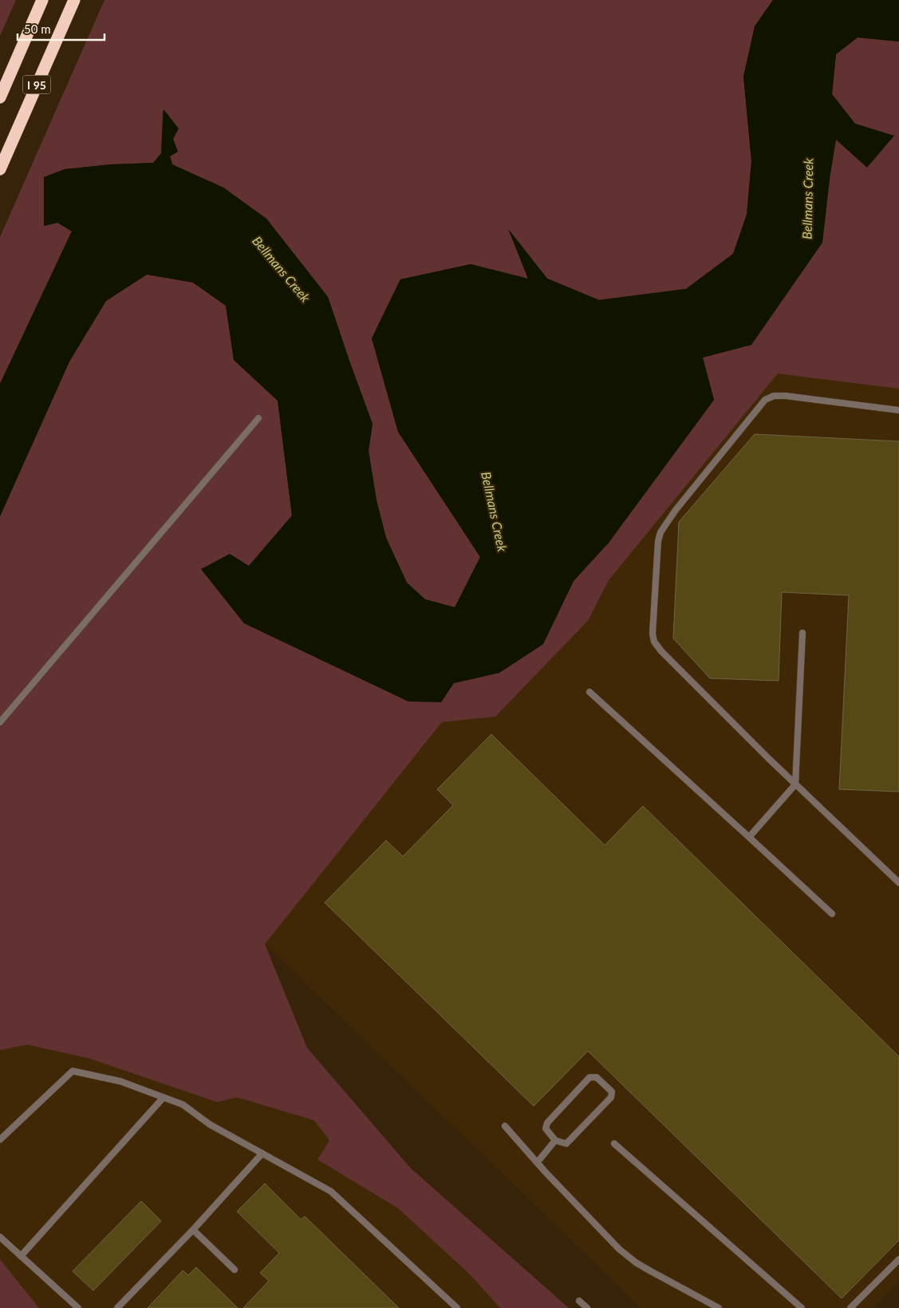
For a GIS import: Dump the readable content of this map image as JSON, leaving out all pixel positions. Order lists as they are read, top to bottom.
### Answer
{
  "streets": {
    "highway": ["I 95"]
  },
  "water": ["Bellmans Creek"],
  "scale_bar": "50 m"
}
